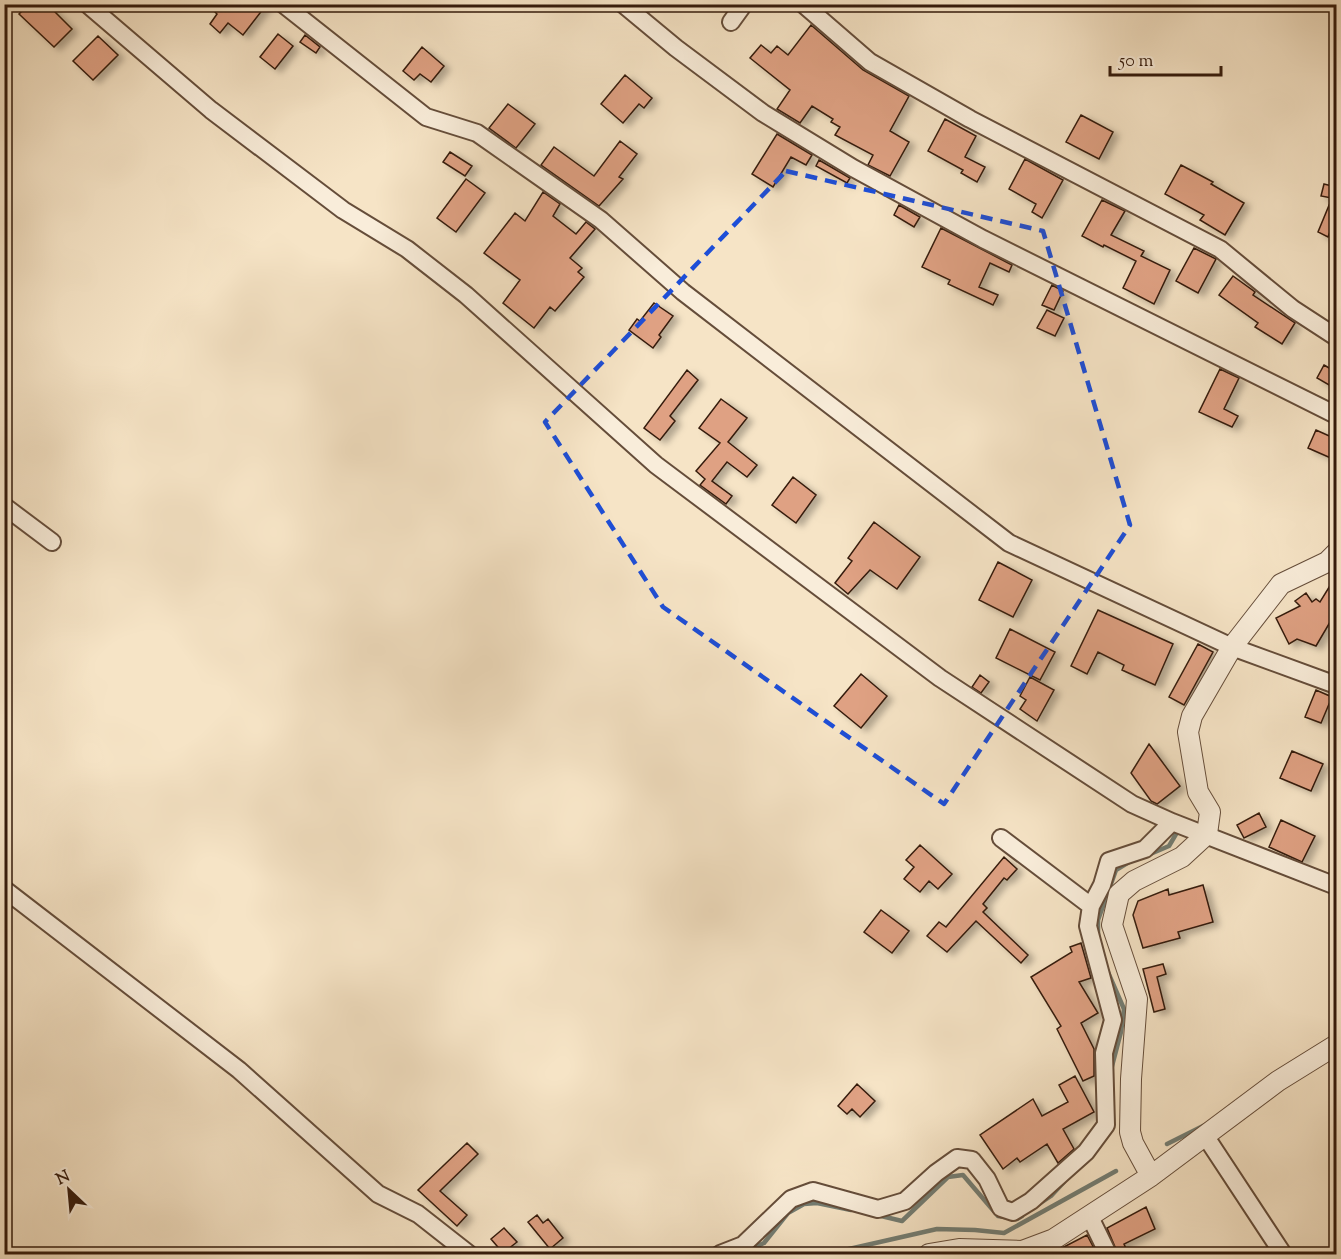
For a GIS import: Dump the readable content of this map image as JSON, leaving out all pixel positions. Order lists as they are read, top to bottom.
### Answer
{
  "scale_bar": "50 m",
  "north": "top left"
}
